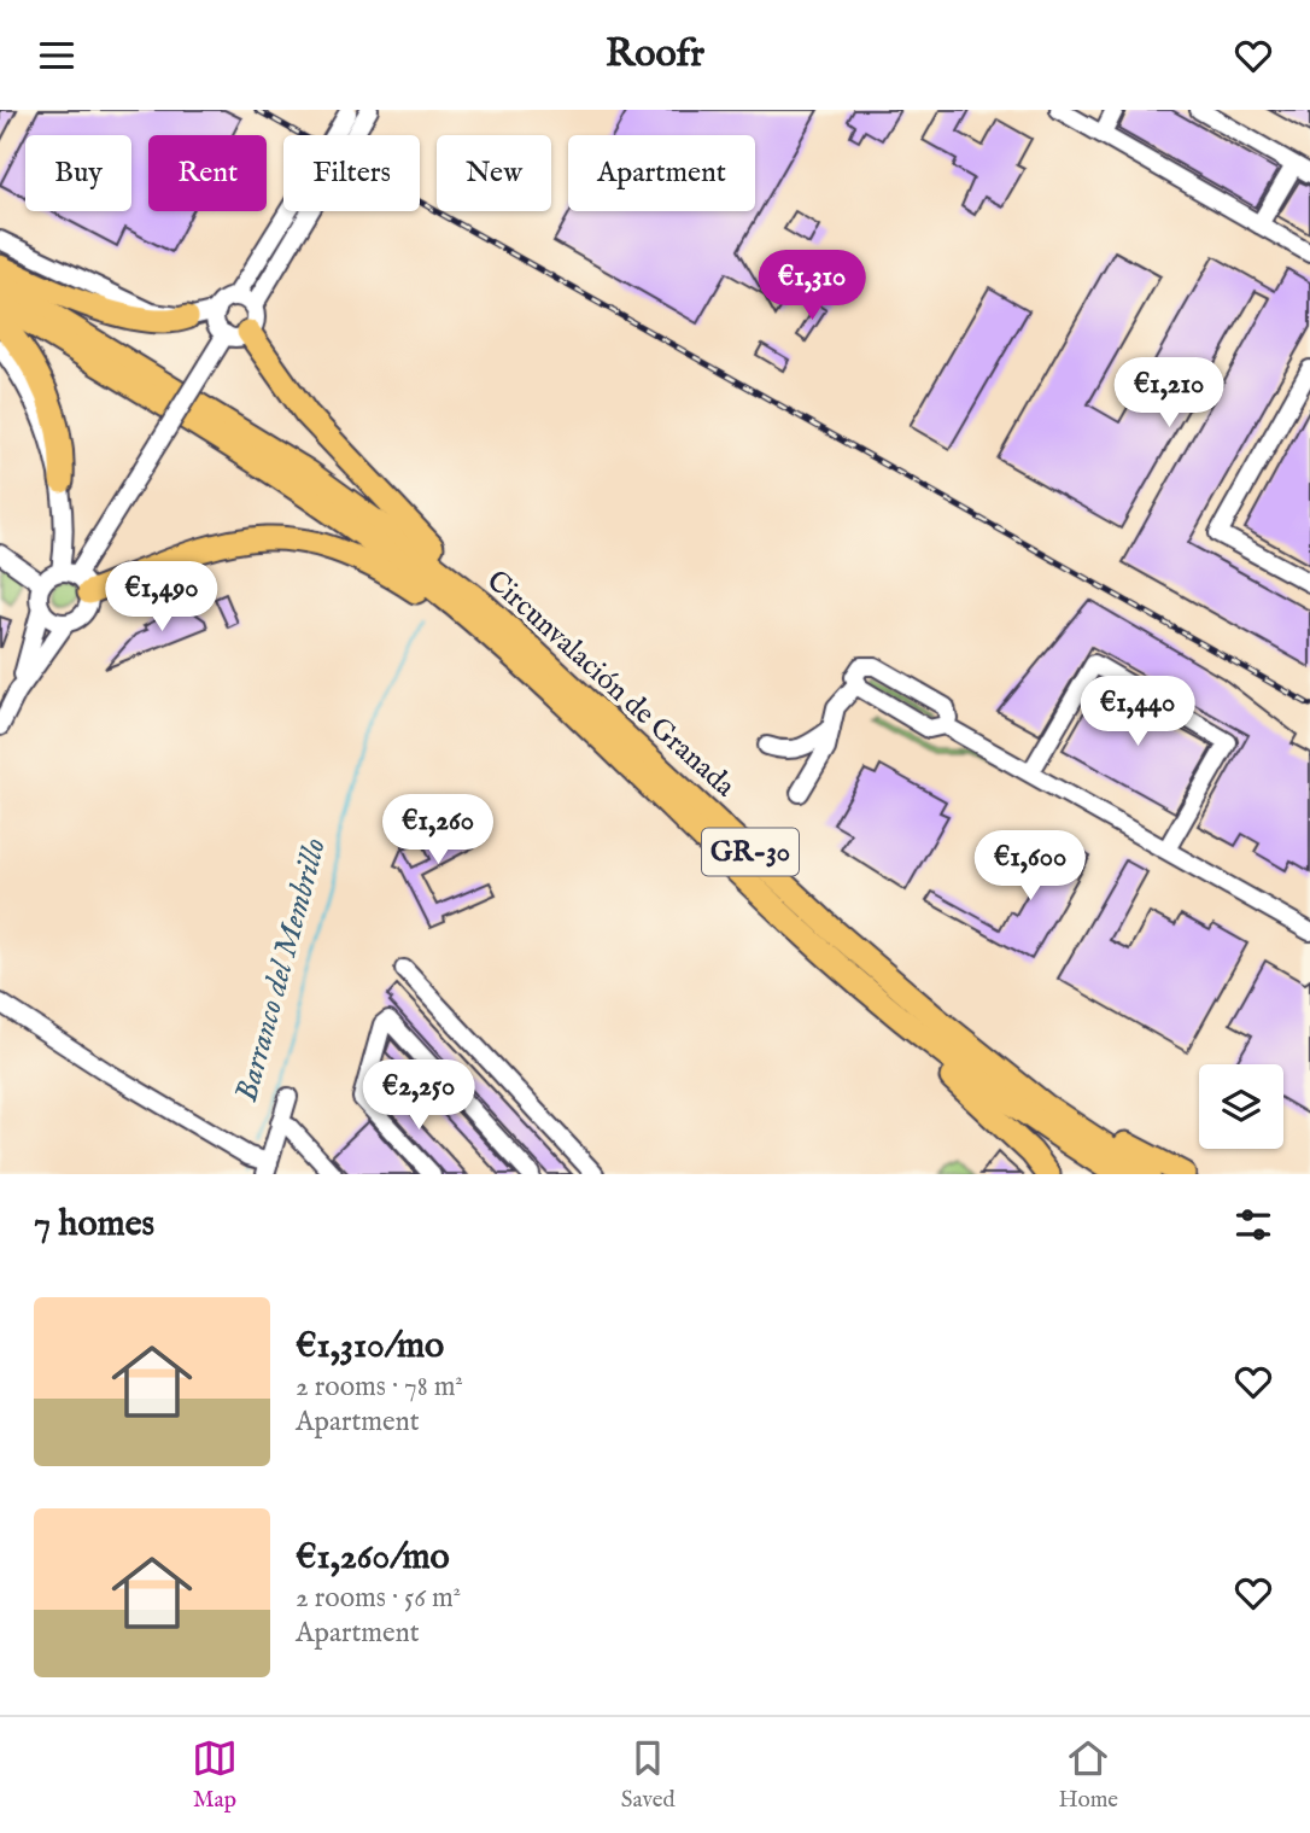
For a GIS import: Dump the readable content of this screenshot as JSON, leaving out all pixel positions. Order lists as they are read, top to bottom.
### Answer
{
  "streets": {
    "highway": ["Circunvalación de Granada", "GR-30"]
  },
  "water": ["Barranco del Membrillo"],
  "page": {
    "header": "Roofr",
    "chip": [
      "Buy",
      "Rent",
      "Filters",
      "New",
      "Apartment"
    ],
    "price": [
      "€1,310",
      "€1,210",
      "€1,490",
      "€1,440",
      "€1,260",
      "€1,600",
      "€2,250"
    ],
    "heading": "7 homes",
    "list": [
      {
        "name": "€1,310/mo",
        "note": "2 rooms · 78 m² · Apartment"
      },
      {
        "name": "€1,260/mo",
        "note": "2 rooms · 56 m² · Apartment"
      }
    ],
    "tabs": ["Map", "Saved", "Home"]
  }
}
